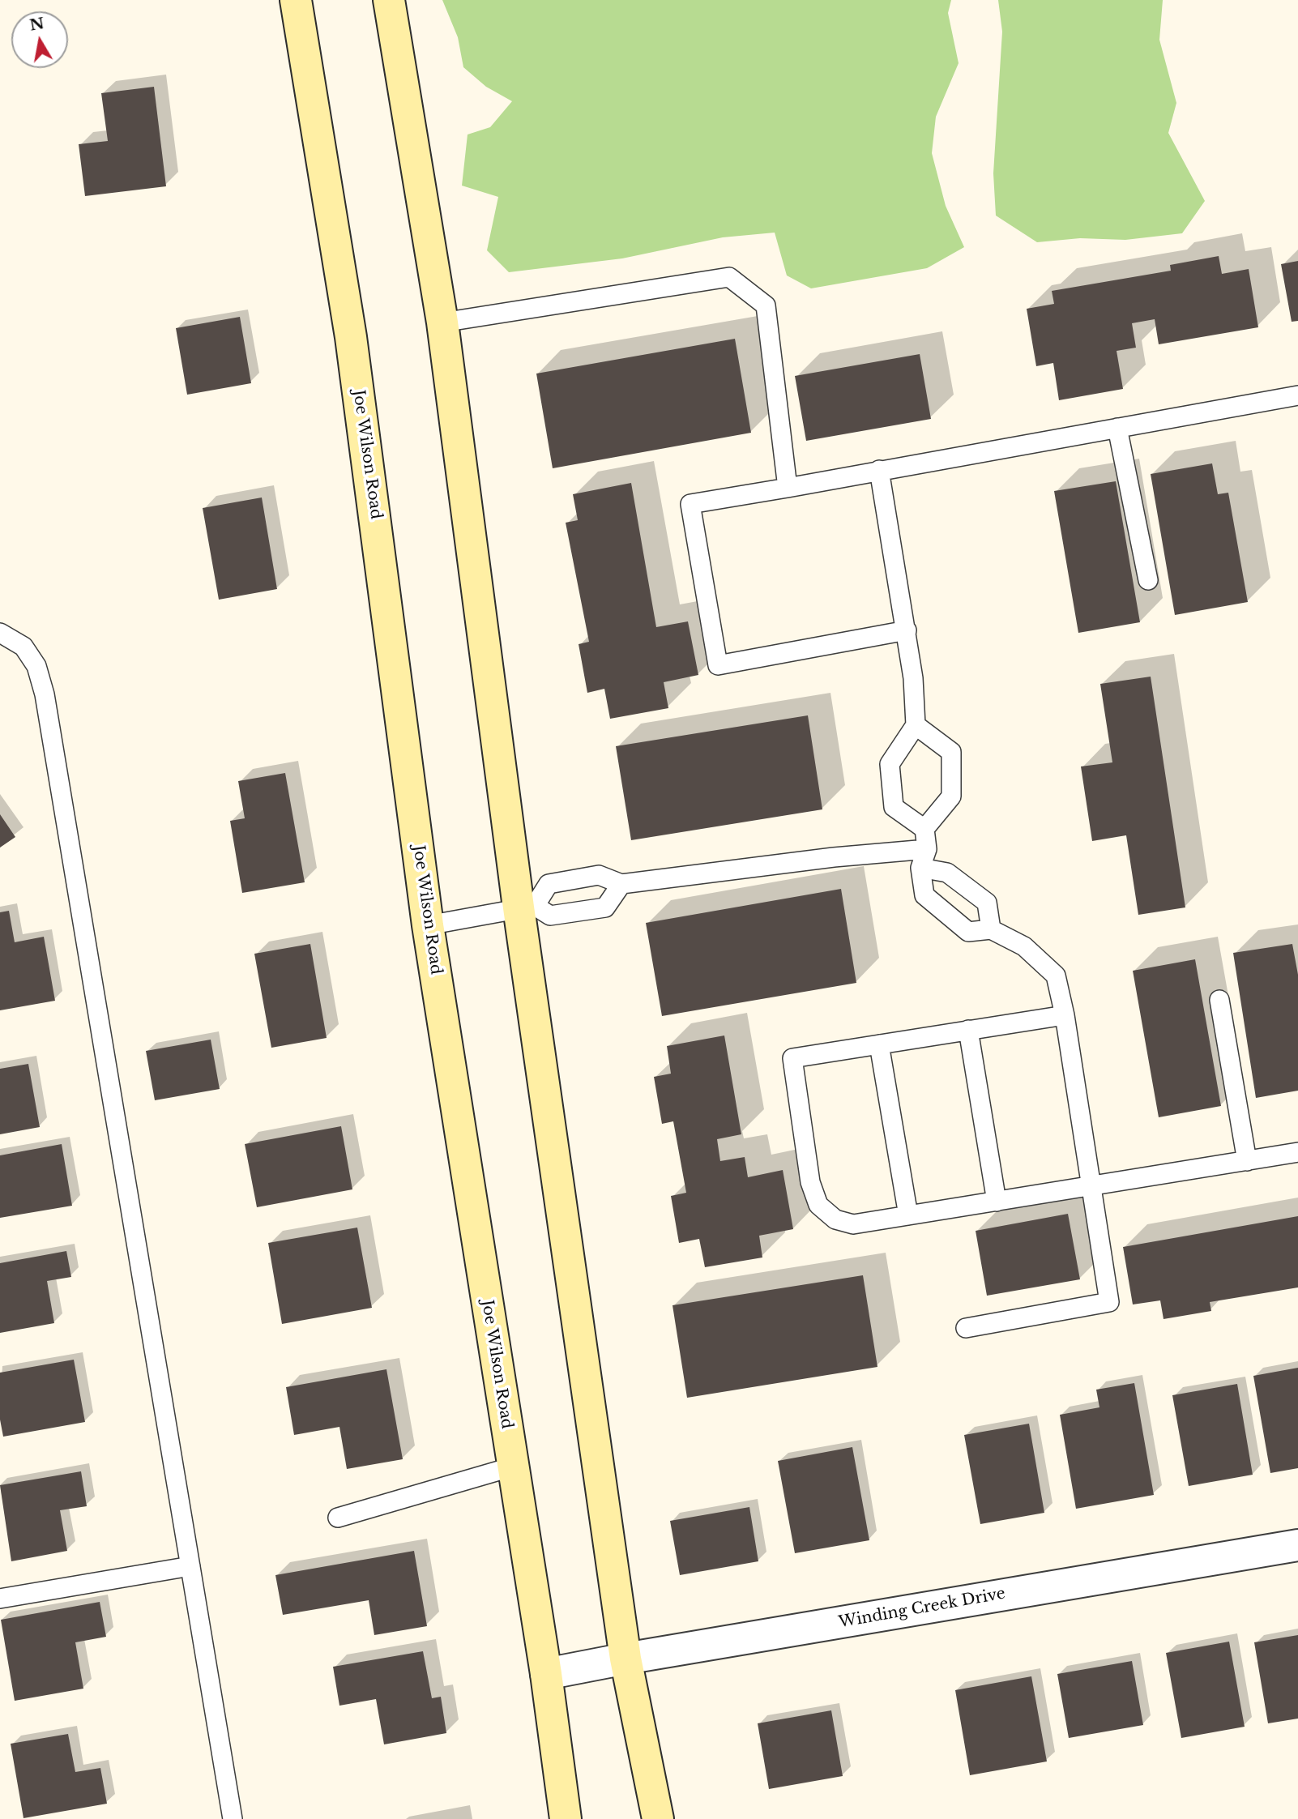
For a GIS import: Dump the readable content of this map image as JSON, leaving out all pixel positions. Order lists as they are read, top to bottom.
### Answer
{
  "streets": {
    "main road": ["Joe Wilson Road"],
    "street": ["Winding Creek Drive"]
  },
  "crossings": [
    ["Joe Wilson Road", "Winding Creek Drive"]
  ],
  "north": "top"
}
